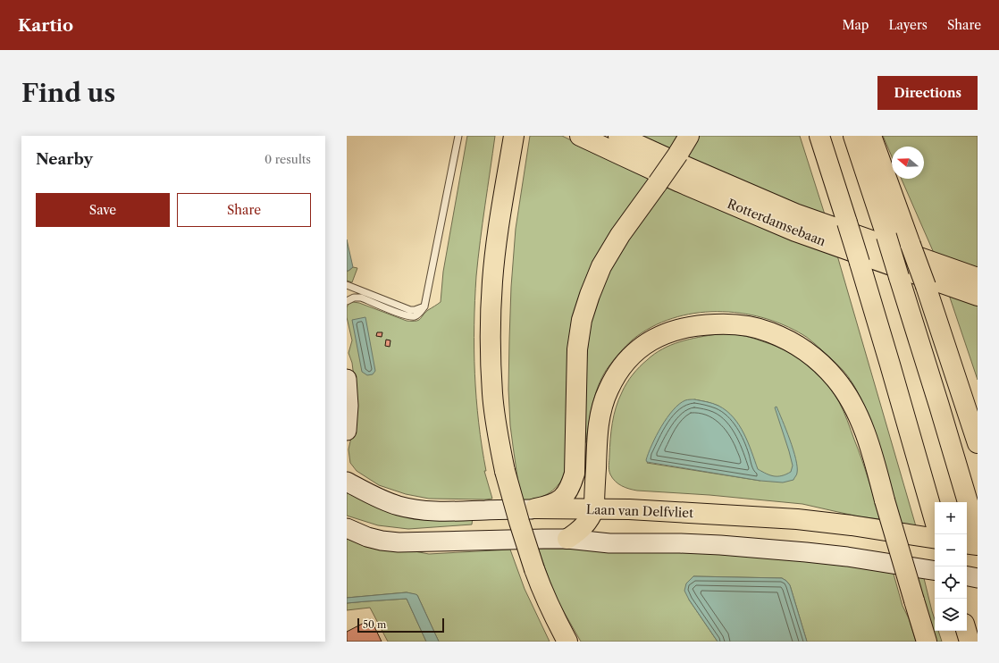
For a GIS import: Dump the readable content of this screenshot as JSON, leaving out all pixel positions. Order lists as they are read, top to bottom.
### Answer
{
  "streets": {
    "main road": ["Rotterdamsebaan", "Laan van Delfvliet"]
  },
  "scale_bar": "50 m",
  "north": "left",
  "page": {
    "header": "Kartio",
    "nav": ["Map", "Layers", "Share"],
    "buttons": [
      "Directions",
      ["Save", "Share"]
    ],
    "title": "Find us",
    "heading": ["Nearby", "0 results"],
    "map_buttons": ["+", "−"],
    "scale": "50 m"
  }
}
